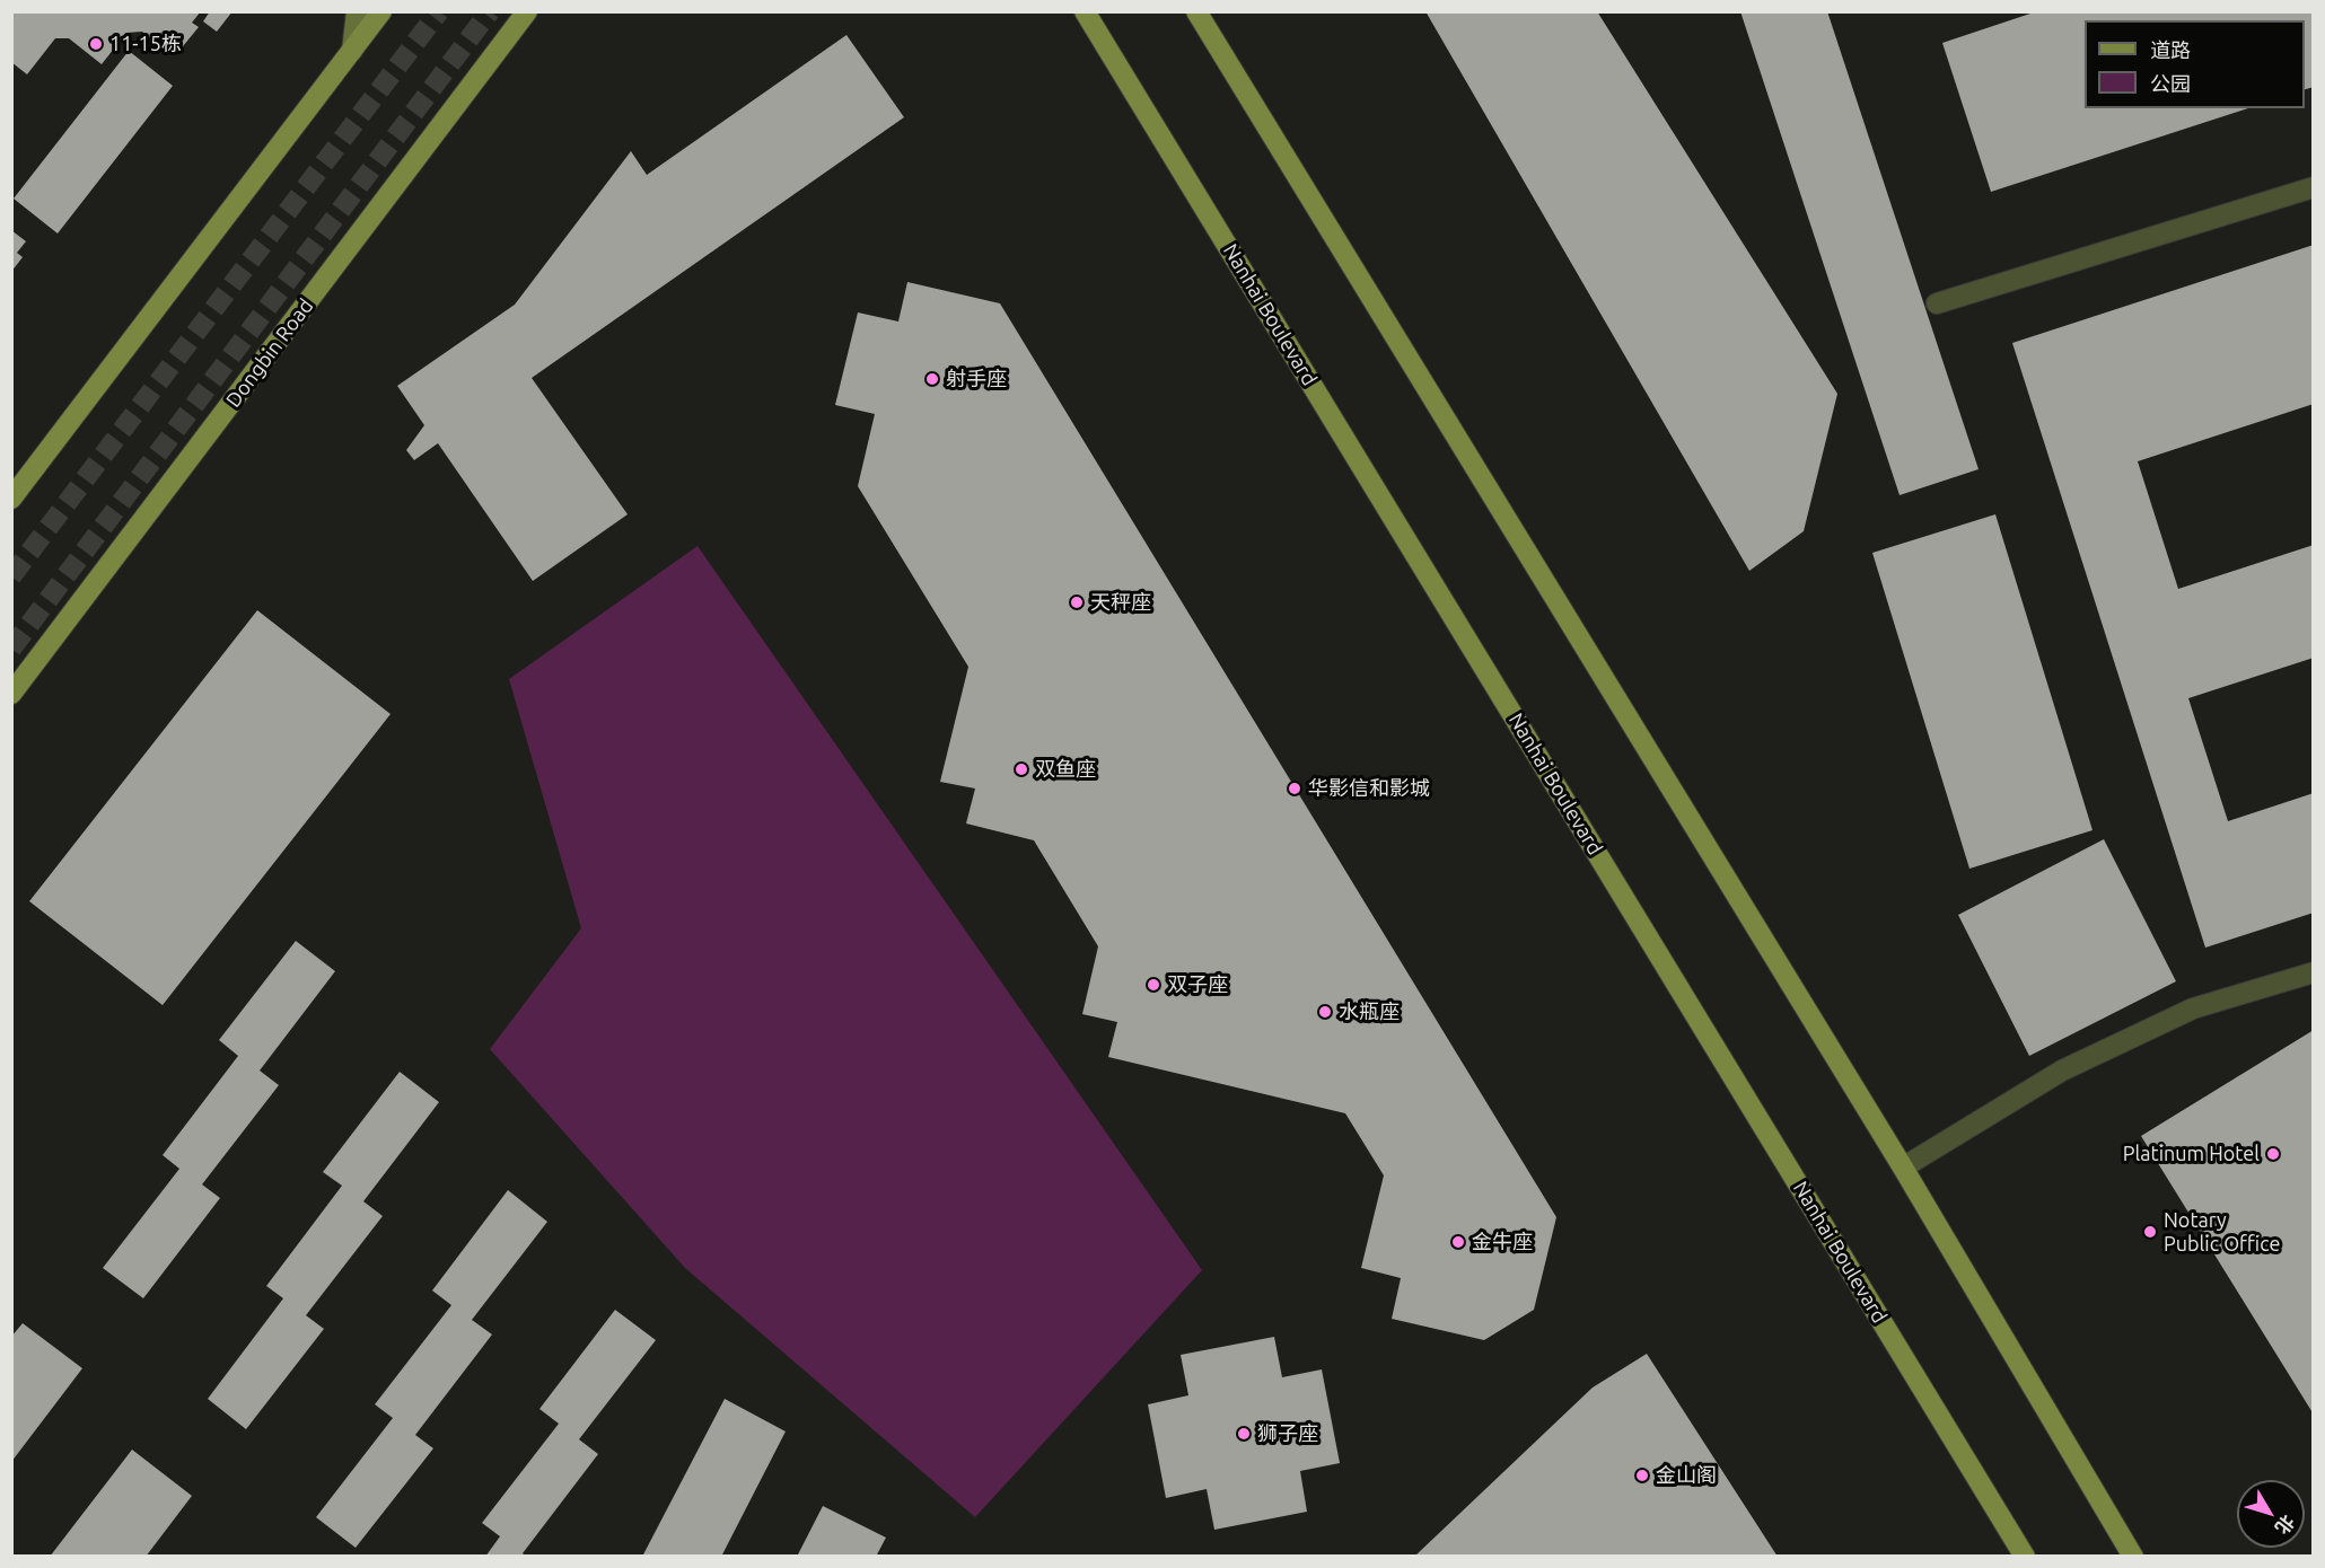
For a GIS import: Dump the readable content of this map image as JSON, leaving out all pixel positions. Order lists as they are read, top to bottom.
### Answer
{
  "streets": {
    "main road": ["Nanhai Boulevard", "Dongbin Road"]
  },
  "places": [
    "11-15栋",
    "射手座",
    "天秤座",
    "双鱼座",
    "华影信和影城",
    "双子座",
    "水瓶座",
    "Platinum Hotel",
    "Notary Public Office",
    "金牛座",
    "狮子座",
    "金山阁"
  ],
  "legend": ["道路", "公园"],
  "north": "bottom right"
}
